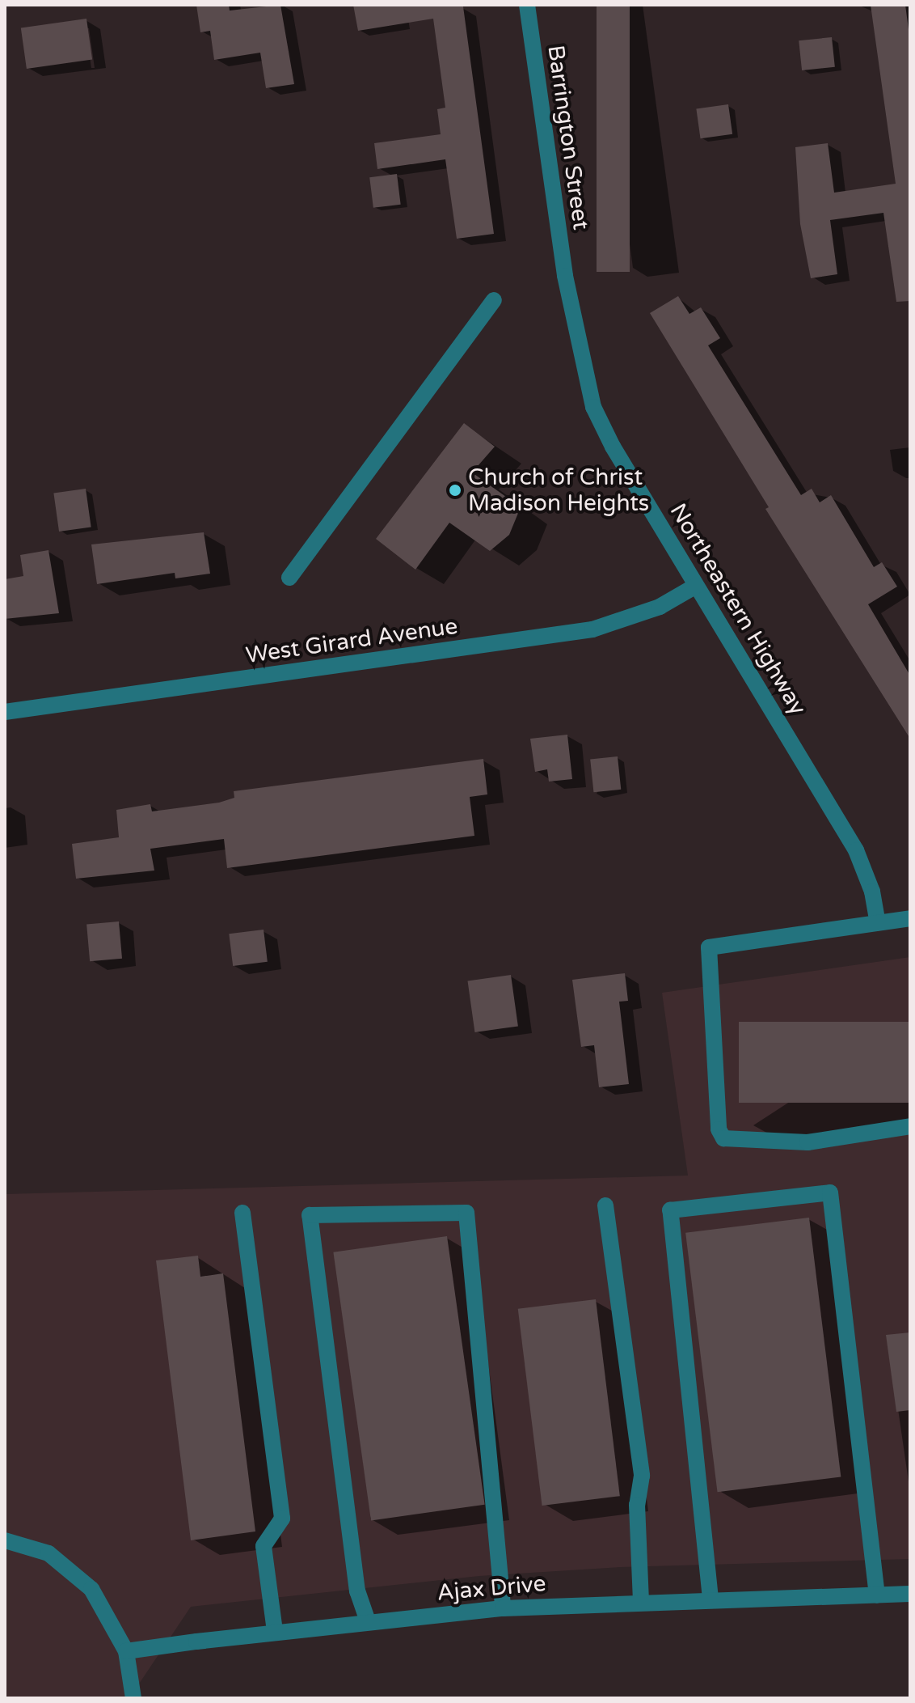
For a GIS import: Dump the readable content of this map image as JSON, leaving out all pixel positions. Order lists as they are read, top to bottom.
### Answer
{
  "streets": {
    "street": [
      "Barrington Street",
      "Northeastern Highway",
      "West Girard Avenue",
      "Ajax Drive"
    ]
  },
  "crossings": [
    ["Barrington Street", "Northeastern Highway"],
    ["Northeastern Highway", "West Girard Avenue"]
  ],
  "places": ["Church of Christ Madison Heights"]
}
